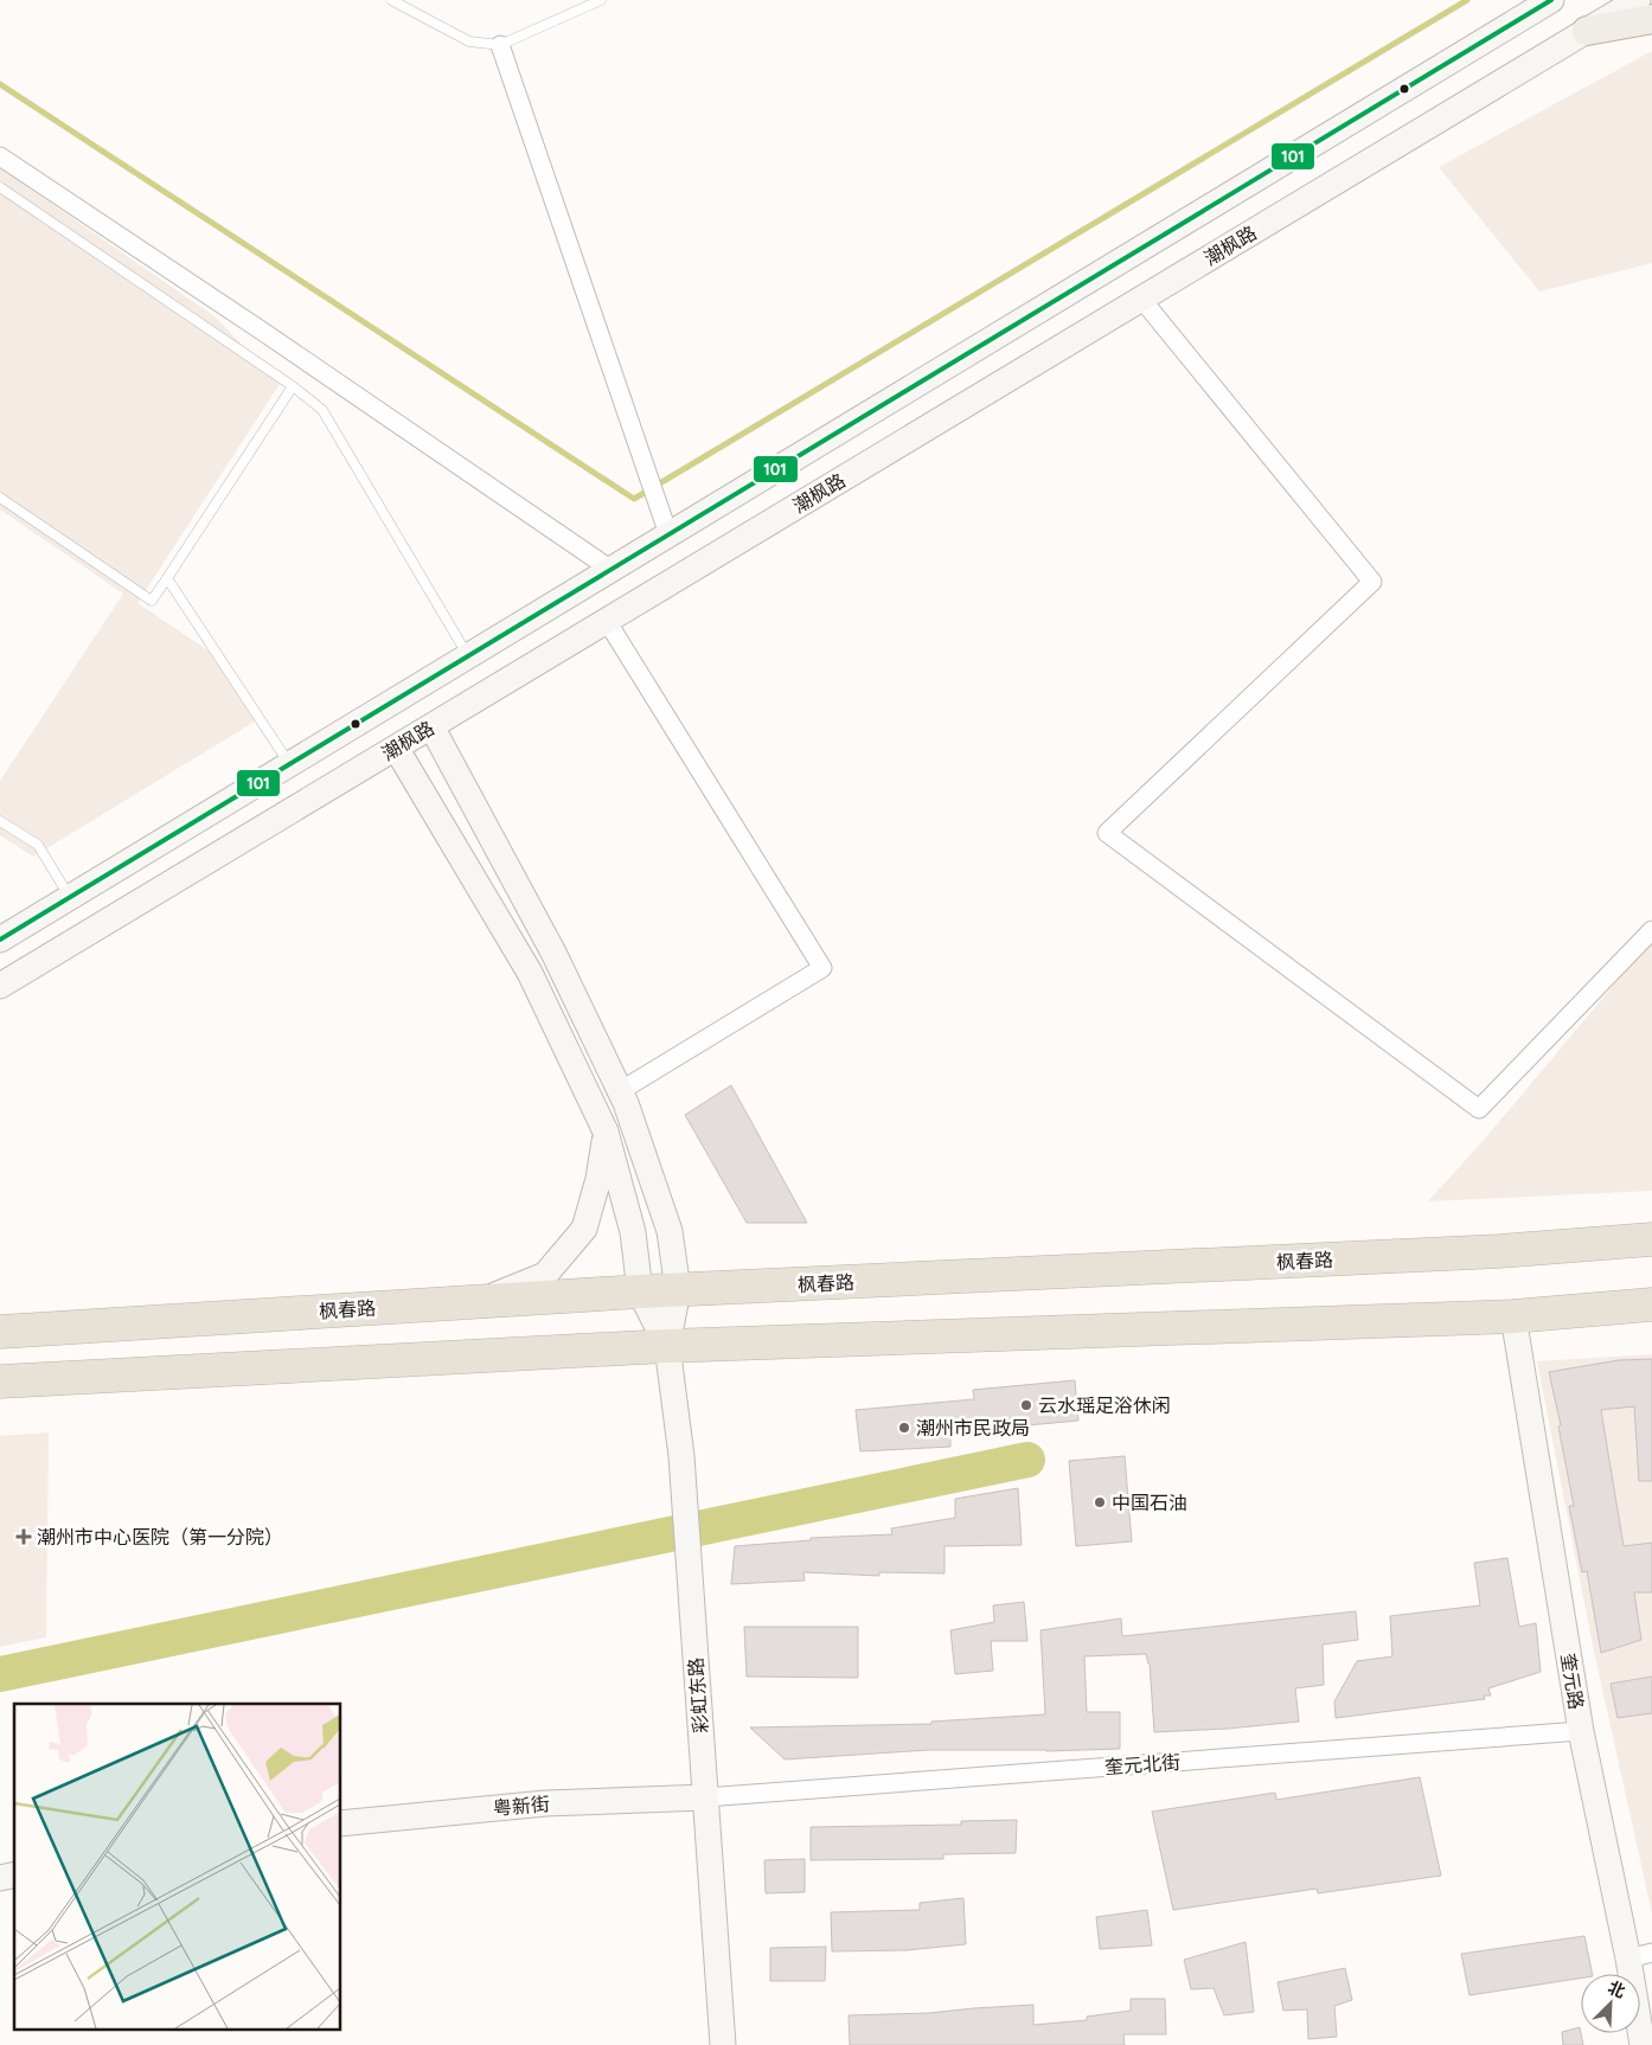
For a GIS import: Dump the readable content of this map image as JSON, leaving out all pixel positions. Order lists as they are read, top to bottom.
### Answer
{
  "streets": {
    "highway": ["枫春路"],
    "main road": [
      "潮枫路",
      "奎元路",
      "彩虹东路",
      "粤新街"
    ],
    "street": ["奎元北街"]
  },
  "crossings": [
    ["奎元路", "奎元北街"],
    ["彩虹东路", "奎元北街"],
    ["彩虹东路", "粤新街"],
    ["奎元北街", "粤新街"]
  ],
  "places": {
    "other": ["云水瑶足浴休闲", "潮州市民政局", "中国石油"],
    "health": ["潮州市中心医院（第一分院）"]
  },
  "lines": ["transit line 101"],
  "north": "top right"
}
